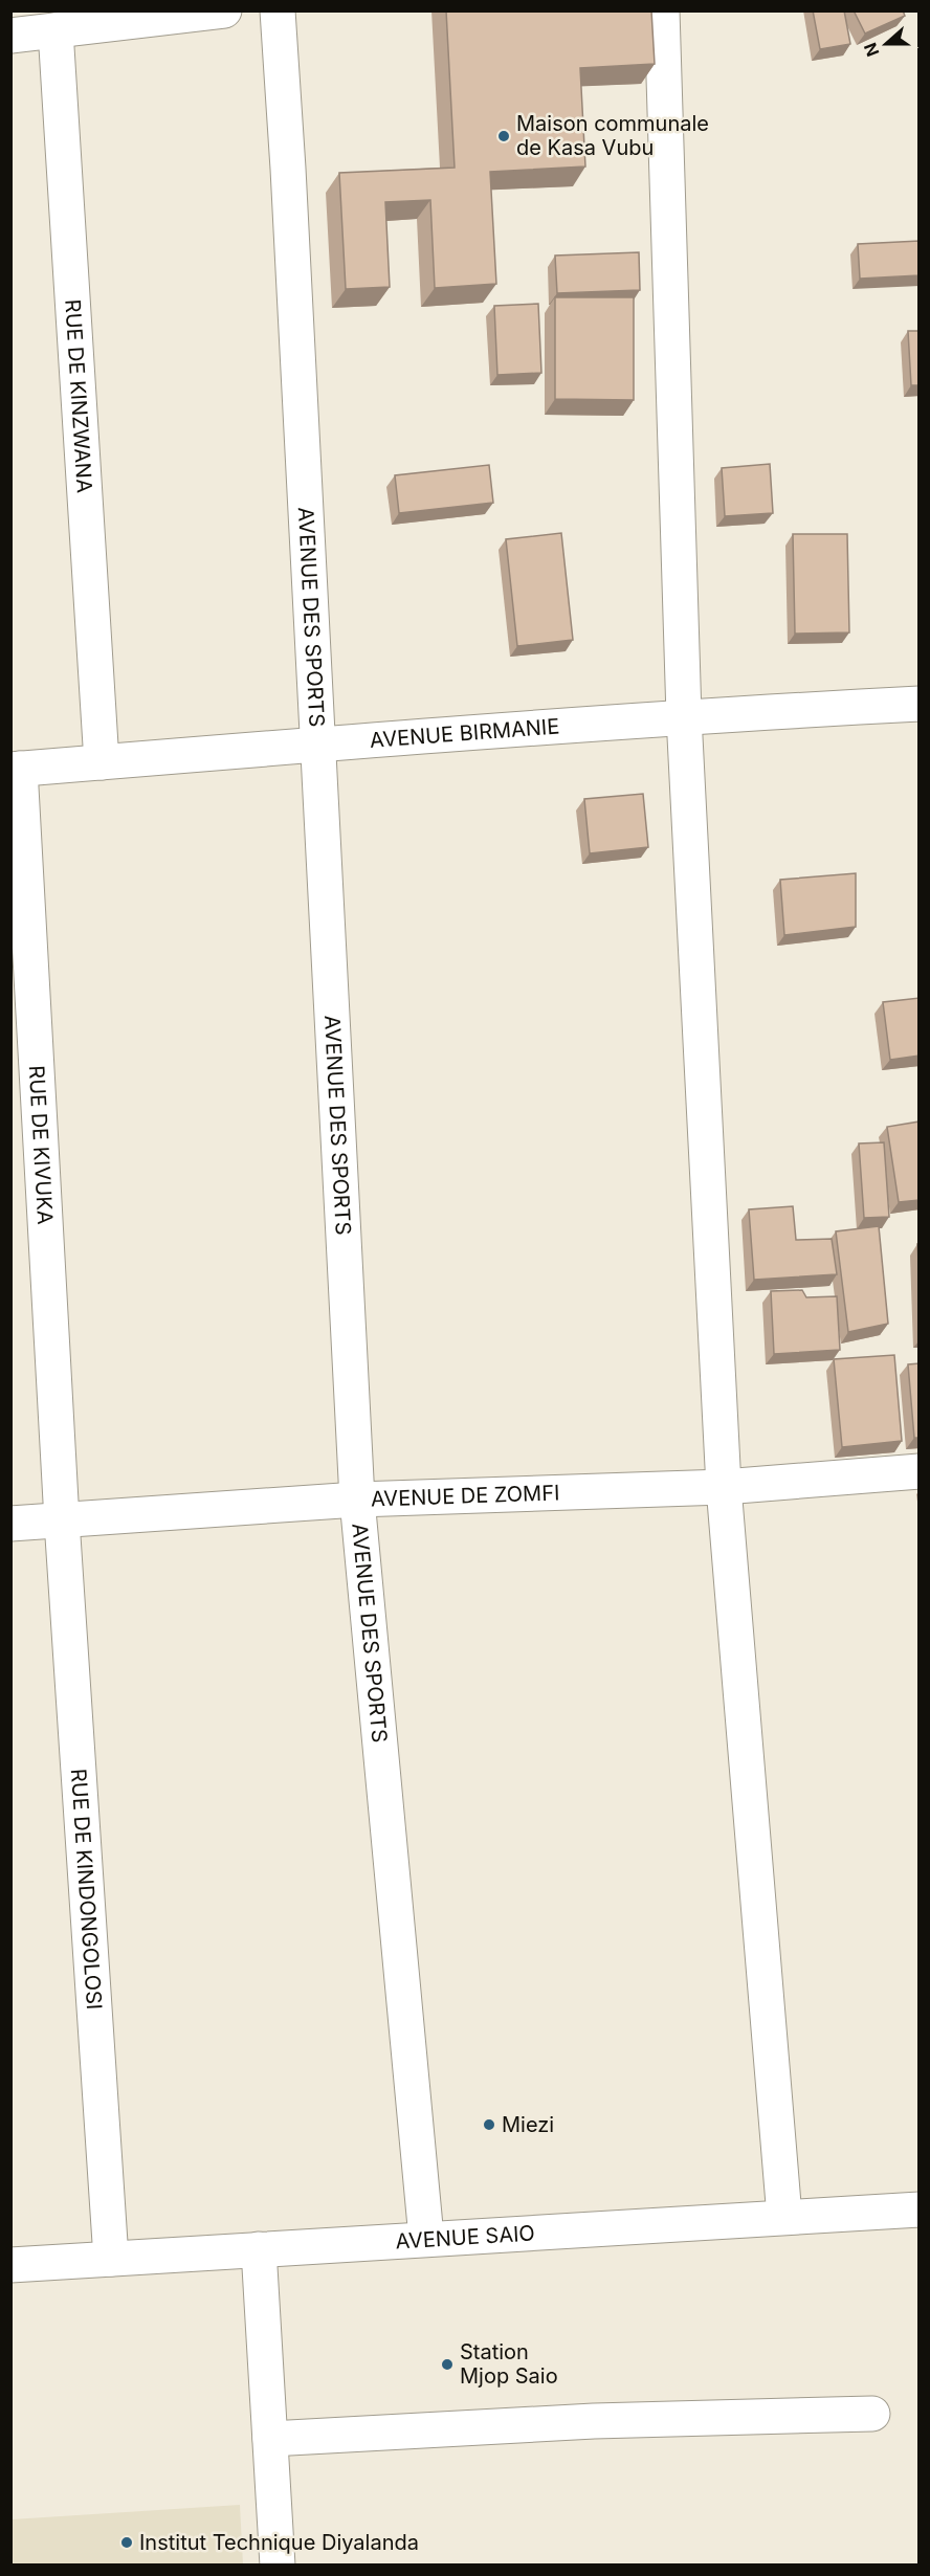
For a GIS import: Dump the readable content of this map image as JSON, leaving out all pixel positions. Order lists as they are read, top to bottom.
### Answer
{
  "streets": {
    "street": [
      "RUE DE KINZWANA",
      "AVENUE DES SPORTS",
      "AVENUE BIRMANIE",
      "RUE DE KIVUKA",
      "AVENUE DE ZOMFI",
      "RUE DE KINDONGOLOSI",
      "AVENUE SAIO"
    ]
  },
  "crossings": [
    ["RUE DE KINZWANA", "AVENUE BIRMANIE"],
    ["AVENUE DES SPORTS", "AVENUE BIRMANIE"],
    ["AVENUE DES SPORTS", "AVENUE DE ZOMFI"],
    ["AVENUE DES SPORTS", "AVENUE SAIO"],
    ["AVENUE BIRMANIE", "RUE DE KIVUKA"],
    ["RUE DE KIVUKA", "AVENUE DE ZOMFI"],
    ["RUE DE KIVUKA", "RUE DE KINDONGOLOSI"],
    ["AVENUE DE ZOMFI", "RUE DE KINDONGOLOSI"],
    ["RUE DE KINDONGOLOSI", "AVENUE SAIO"]
  ],
  "places": [
    "Maison communale de Kasa Vubu",
    "Miezi",
    "Station Mjop Saio",
    "Institut Technique Diyalanda"
  ],
  "north": "left"
}
